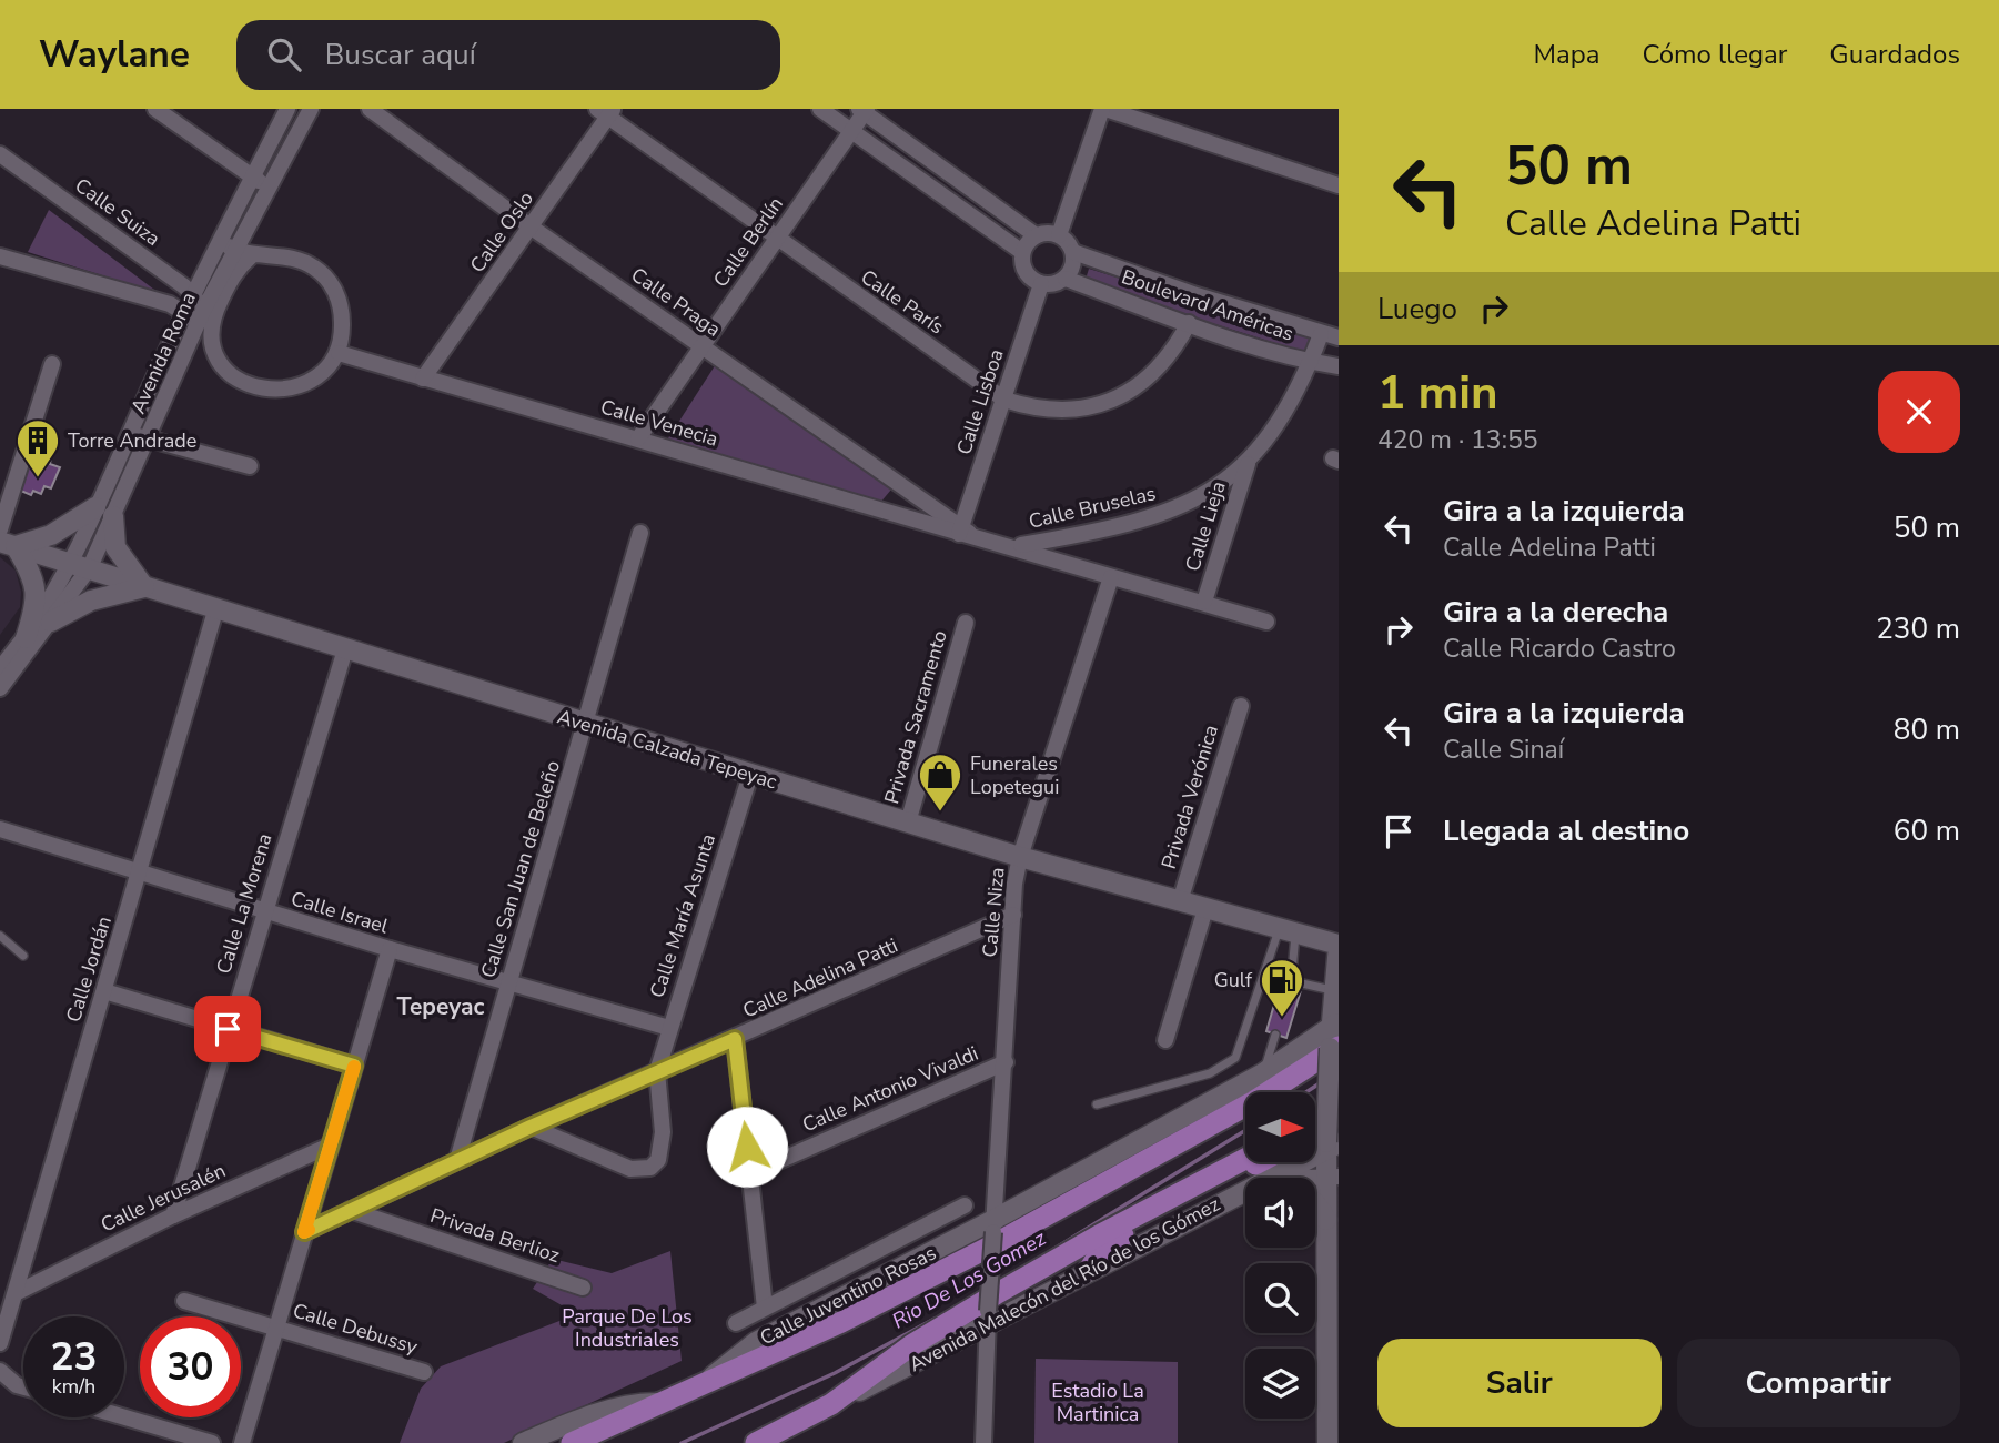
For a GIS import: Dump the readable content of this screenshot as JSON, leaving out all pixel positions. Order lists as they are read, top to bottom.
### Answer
{
  "streets": {
    "main road": ["Avenida Malecón del Río de los Gómez"],
    "street": [
      "Calle Suiza",
      "Calle Oslo",
      "Calle Berlín",
      "Calle Praga",
      "Calle París",
      "Boulevard Américas",
      "Avenida Roma",
      "Calle Lisboa",
      "Calle Venecia",
      "Calle Bruselas",
      "Calle Lieja",
      "Privada Sacramento",
      "Avenida Calzada Tepeyac",
      "Privada Verónica",
      "Calle San Juan de Beleño",
      "Calle La Morena",
      "Calle Israel",
      "Calle Niza",
      "Calle María Asunta",
      "Calle Jordán",
      "Calle Adelina Patti",
      "Calle Antonio Vivaldi",
      "Calle Jerusalén",
      "Privada Berlioz",
      "Calle Juventino Rosas",
      "Calle Debussy"
    ]
  },
  "crossings": [
    ["Calle Suiza", "Avenida Roma"],
    ["Calle Suiza", "Calle Venecia"],
    ["Calle Oslo", "Calle Praga"],
    ["Calle Oslo", "Calle París"],
    ["Calle Oslo", "Calle Venecia"],
    ["Calle Berlín", "Calle Praga"],
    ["Calle Berlín", "Calle París"],
    ["Calle Berlín", "Calle Venecia"],
    ["Calle Praga", "Calle Lisboa"],
    ["Calle Praga", "Calle Venecia"],
    ["Calle París", "Boulevard Américas"],
    ["Calle París", "Calle Lisboa"],
    ["Boulevard Américas", "Calle Lisboa"],
    ["Boulevard Américas", "Calle Bruselas"],
    ["Avenida Roma", "Calle Venecia"],
    ["Avenida Roma", "Avenida Calzada Tepeyac"],
    ["Calle Lisboa", "Calle Venecia"],
    ["Calle Venecia", "Calle Bruselas"],
    ["Calle Venecia", "Calle Lieja"],
    ["Calle Venecia", "Calle Niza"],
    ["Calle Bruselas", "Calle Lieja"],
    ["Privada Sacramento", "Avenida Calzada Tepeyac"],
    ["Avenida Calzada Tepeyac", "Privada Verónica"],
    ["Avenida Calzada Tepeyac", "Calle San Juan de Beleño"],
    ["Avenida Calzada Tepeyac", "Calle La Morena"],
    ["Avenida Calzada Tepeyac", "Calle Niza"],
    ["Avenida Calzada Tepeyac", "Calle María Asunta"],
    ["Avenida Calzada Tepeyac", "Calle Jordán"],
    ["Calle San Juan de Beleño", "Calle Israel"],
    ["Calle San Juan de Beleño", "Calle Adelina Patti"],
    ["Calle La Morena", "Calle Israel"],
    ["Calle La Morena", "Calle Jerusalén"],
    ["Calle Israel", "Calle María Asunta"],
    ["Calle Israel", "Calle Jordán"],
    ["Calle Niza", "Calle Adelina Patti"],
    ["Calle Niza", "Calle Antonio Vivaldi"],
    ["Calle Niza", "Avenida Malecón del Río de los Gómez"],
    ["Calle Niza", "Calle Juventino Rosas"],
    ["Calle María Asunta", "Calle Adelina Patti"],
    ["Calle Jordán", "Calle Jerusalén"],
    ["Calle Adelina Patti", "Privada Berlioz"]
  ],
  "districts": ["Tepeyac"],
  "water": ["Rio De Los Gomez"],
  "parks": ["Parque De Los Industriales", "Estadio La Martinica"],
  "places": {
    "building": ["Torre Andrade"],
    "shop": ["Funerales Lopetegui"],
    "fuel station": ["Gulf"]
  },
  "north": "right",
  "page": {
    "header": "Waylane",
    "search": "Buscar aquí",
    "nav": ["Mapa", "Cómo llegar", "Guardados"],
    "turn": ["50 m", "Calle Adelina Patti"],
    "then": "Luego",
    "heading": ["1 min", "420 m · 13:55"],
    "list": [
      {
        "name": "Gira a la izquierda",
        "note": "Calle Adelina Patti",
        "value": "50 m"
      },
      {
        "name": "Gira a la derecha",
        "note": "Calle Ricardo Castro",
        "value": "230 m"
      },
      {
        "name": "Gira a la izquierda",
        "note": "Calle Sinaí",
        "value": "80 m"
      },
      {
        "name": "Llegada al destino",
        "value": "60 m"
      }
    ],
    "speed": "23 km/h",
    "limit": "30",
    "buttons": ["Salir", "Compartir"]
  }
}
